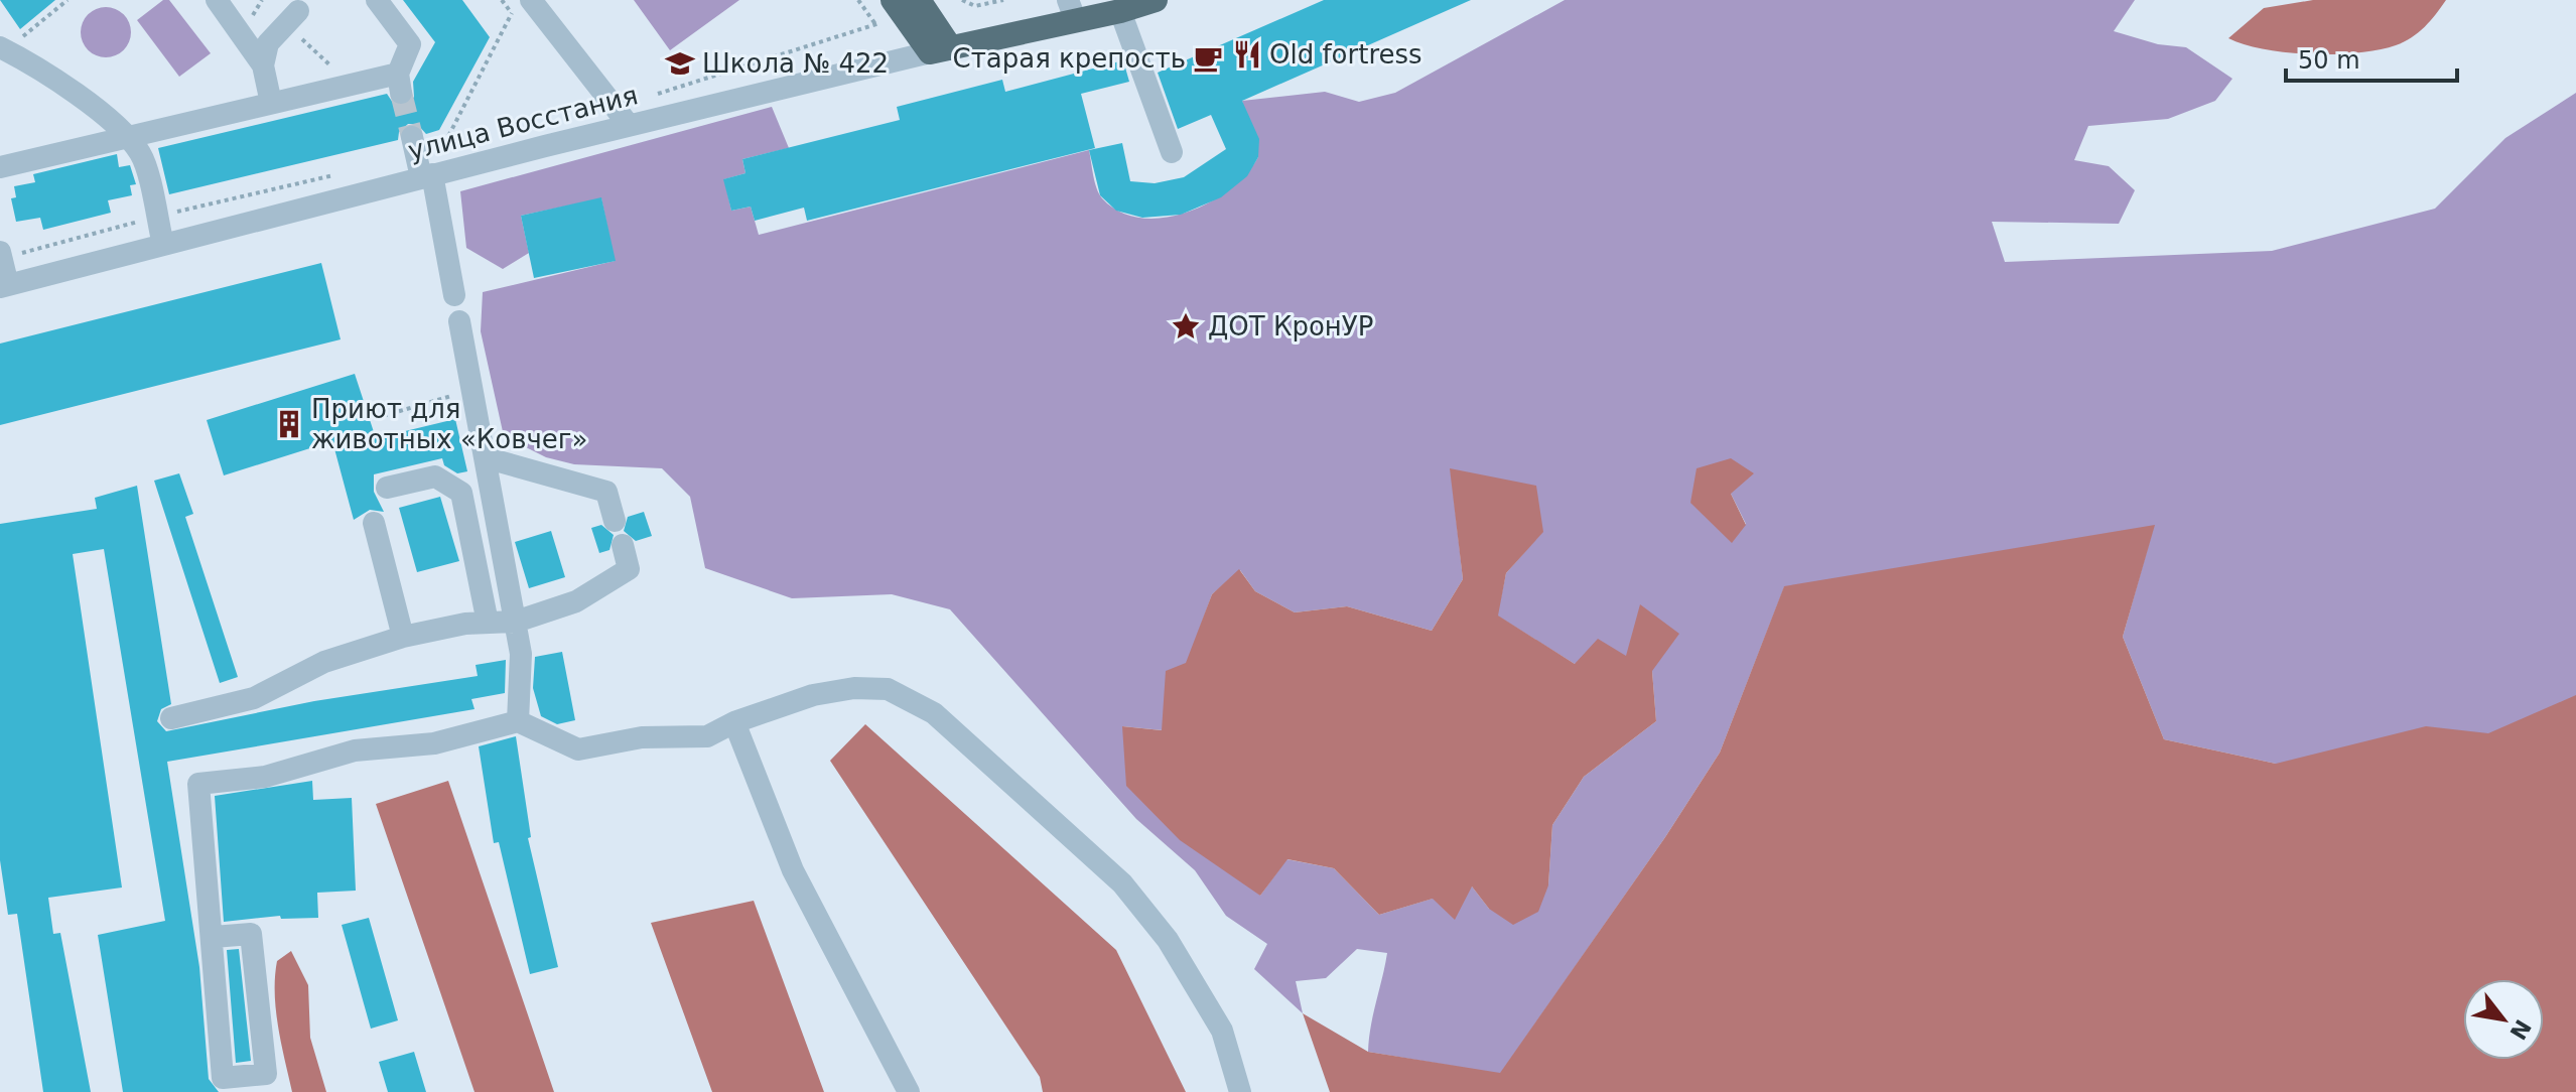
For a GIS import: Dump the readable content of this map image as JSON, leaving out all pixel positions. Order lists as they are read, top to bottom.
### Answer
{
  "streets": {
    "main road": ["улица Восстания"]
  },
  "places": {
    "restaurant": ["Old fortress"],
    "cafe": ["Старая крепость"],
    "school or university": ["Школа № 422"],
    "place": ["ДОТ КронУР"],
    "building": ["Приют для животных «Ковчег»"]
  },
  "scale_bar": "50 m",
  "north": "bottom right"
}
